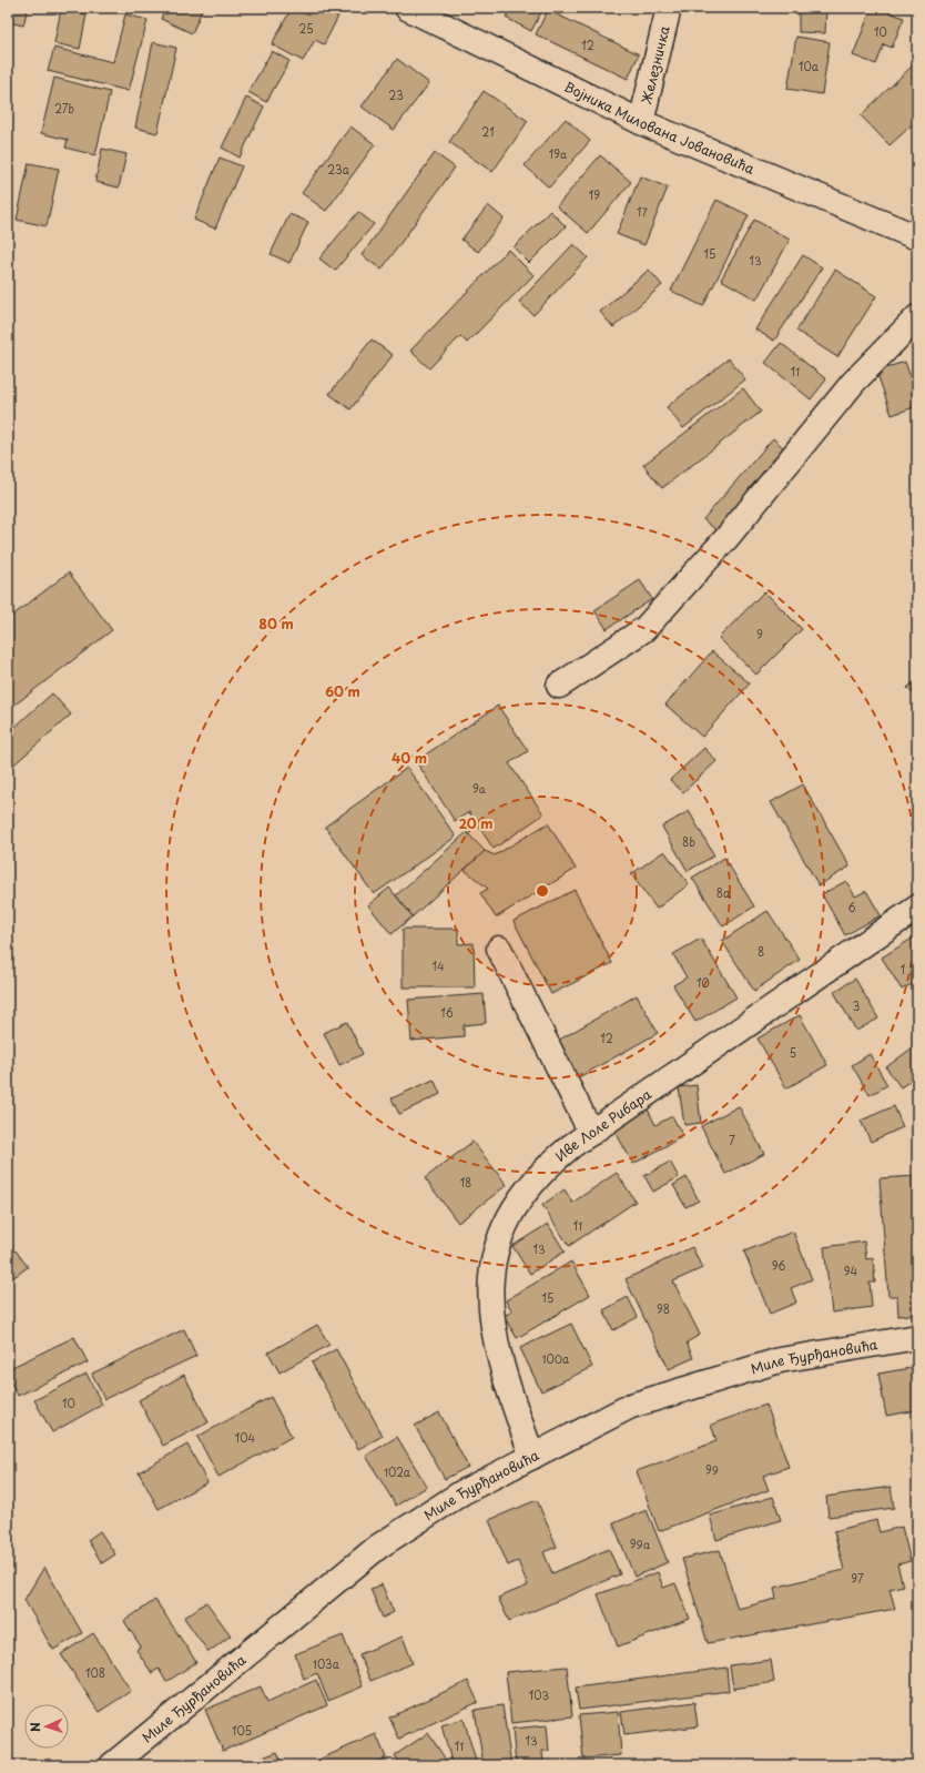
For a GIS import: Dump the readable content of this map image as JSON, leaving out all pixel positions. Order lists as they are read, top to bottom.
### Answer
{
  "streets": {
    "street": [
      "Железничка",
      "Војника Милована Јовановића",
      "Иве Лоле Рибара",
      "Миле Ђурђановића"
    ]
  },
  "crossings": [
    ["Железничка", "Војника Милована Јовановића"],
    ["Иве Лоле Рибара", "Миле Ђурђановића"]
  ],
  "house_numbers": [
    "25",
    "10",
    "12",
    "10a",
    "23",
    "27b",
    "21",
    "19a",
    "23a",
    "19",
    "17",
    "15",
    "13",
    "11",
    "9",
    "9a",
    "8b",
    "8a",
    "6",
    "8",
    "14",
    "1",
    "10",
    "3",
    "16",
    "12",
    "5",
    "7",
    "18",
    "11",
    "13",
    "96",
    "94",
    "15",
    "98",
    "100a",
    "10",
    "104",
    "99",
    "102a",
    "99a",
    "97",
    "103a",
    "108",
    "103",
    "105",
    "13",
    "11"
  ],
  "north": "left",
  "rings": [
    "80 m",
    "60 m",
    "40 m",
    "20 m"
  ]
}
